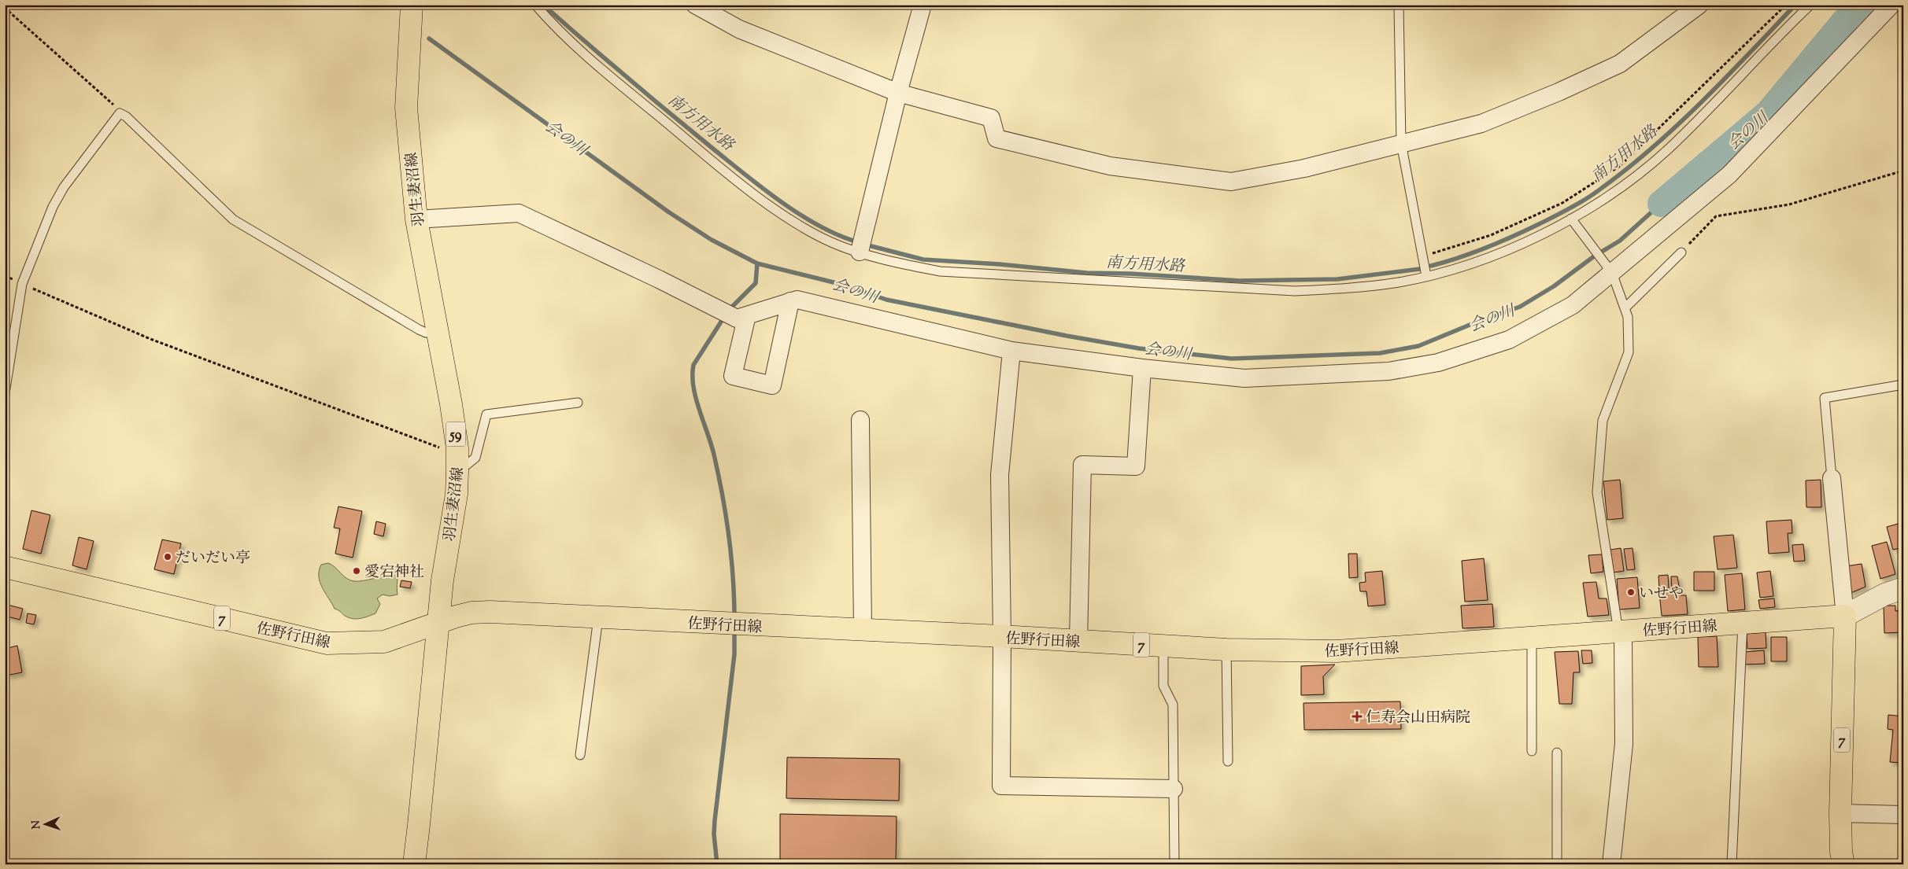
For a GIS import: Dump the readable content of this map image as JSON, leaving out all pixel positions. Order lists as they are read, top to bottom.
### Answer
{
  "streets": {
    "main road": [
      "羽生妻沼線",
      "59",
      "7",
      "佐野行田線"
    ]
  },
  "crossings": [
    ["羽生妻沼線", "佐野行田線"],
    ["7", "佐野行田線"]
  ],
  "water": ["南方用水路", "会の川"],
  "places": {
    "other": ["だいだい亭", "愛宕神社", "いせや"],
    "health": ["仁寿会山田病院"]
  },
  "north": "left"
}
